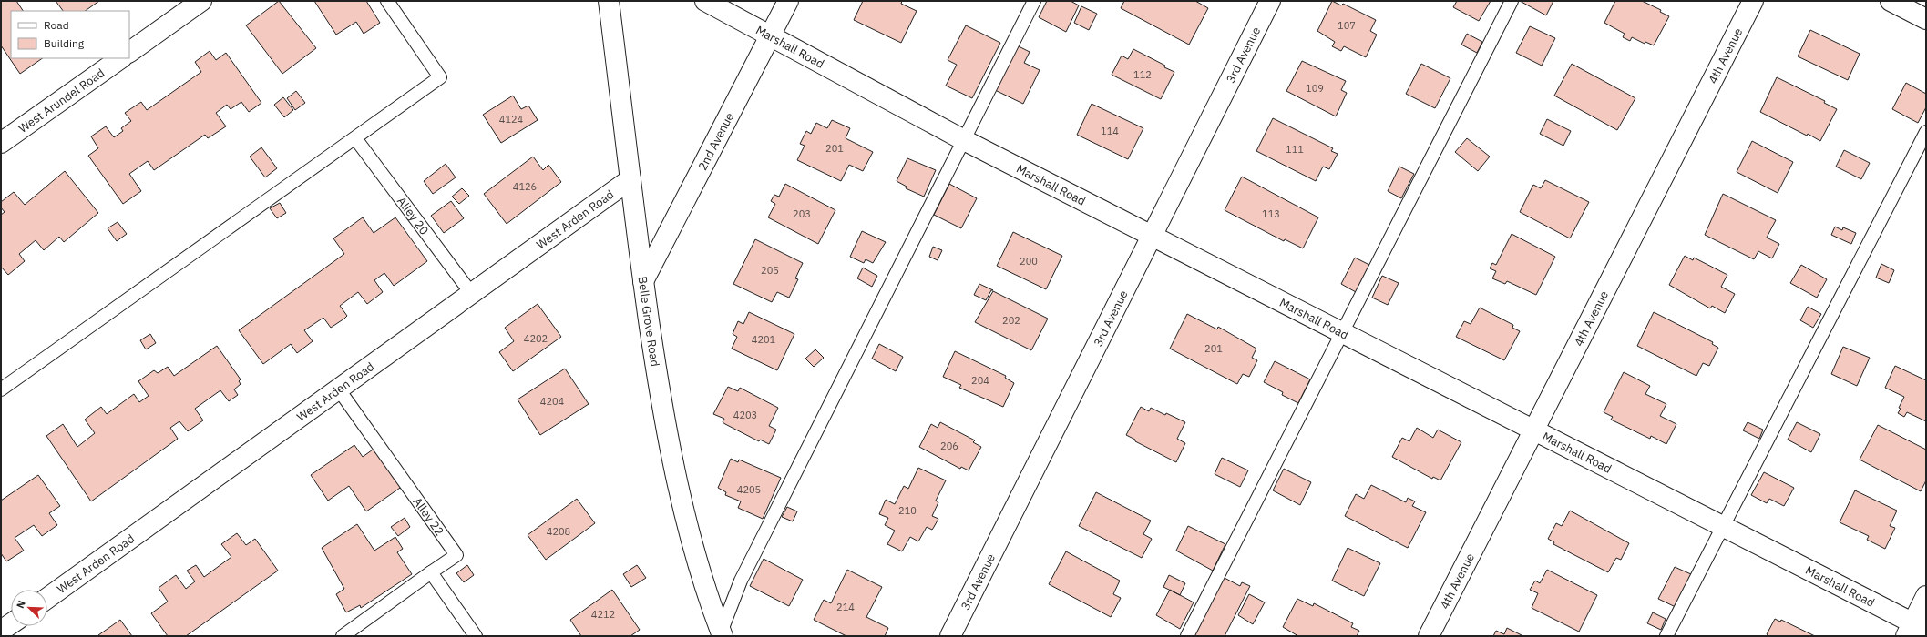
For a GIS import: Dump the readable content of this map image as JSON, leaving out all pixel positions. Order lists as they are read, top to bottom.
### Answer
{
  "streets": {
    "street": [
      "Marshall Road",
      "3rd Avenue",
      "4th Avenue",
      "West Arundel Road",
      "2nd Avenue",
      "West Arden Road",
      "Belle Grove Road"
    ],
    "lane": ["Alley 20", "Alley 22"]
  },
  "crossings": [
    ["Marshall Road", "3rd Avenue"],
    ["Marshall Road", "4th Avenue"],
    ["Marshall Road", "2nd Avenue"],
    ["2nd Avenue", "Belle Grove Road"],
    ["Alley 20", "West Arden Road"],
    ["West Arden Road", "Belle Grove Road"],
    ["West Arden Road", "Alley 22"]
  ],
  "house_numbers": [
    "107",
    "112",
    "109",
    "4124",
    "114",
    "201",
    "111",
    "4126",
    "203",
    "113",
    "200",
    "205",
    "202",
    "4202",
    "4201",
    "201",
    "204",
    "4204",
    "4203",
    "206",
    "4205",
    "210",
    "4208",
    "214",
    "4212"
  ],
  "legend": ["Road", "Building"],
  "north": "top left"
}
